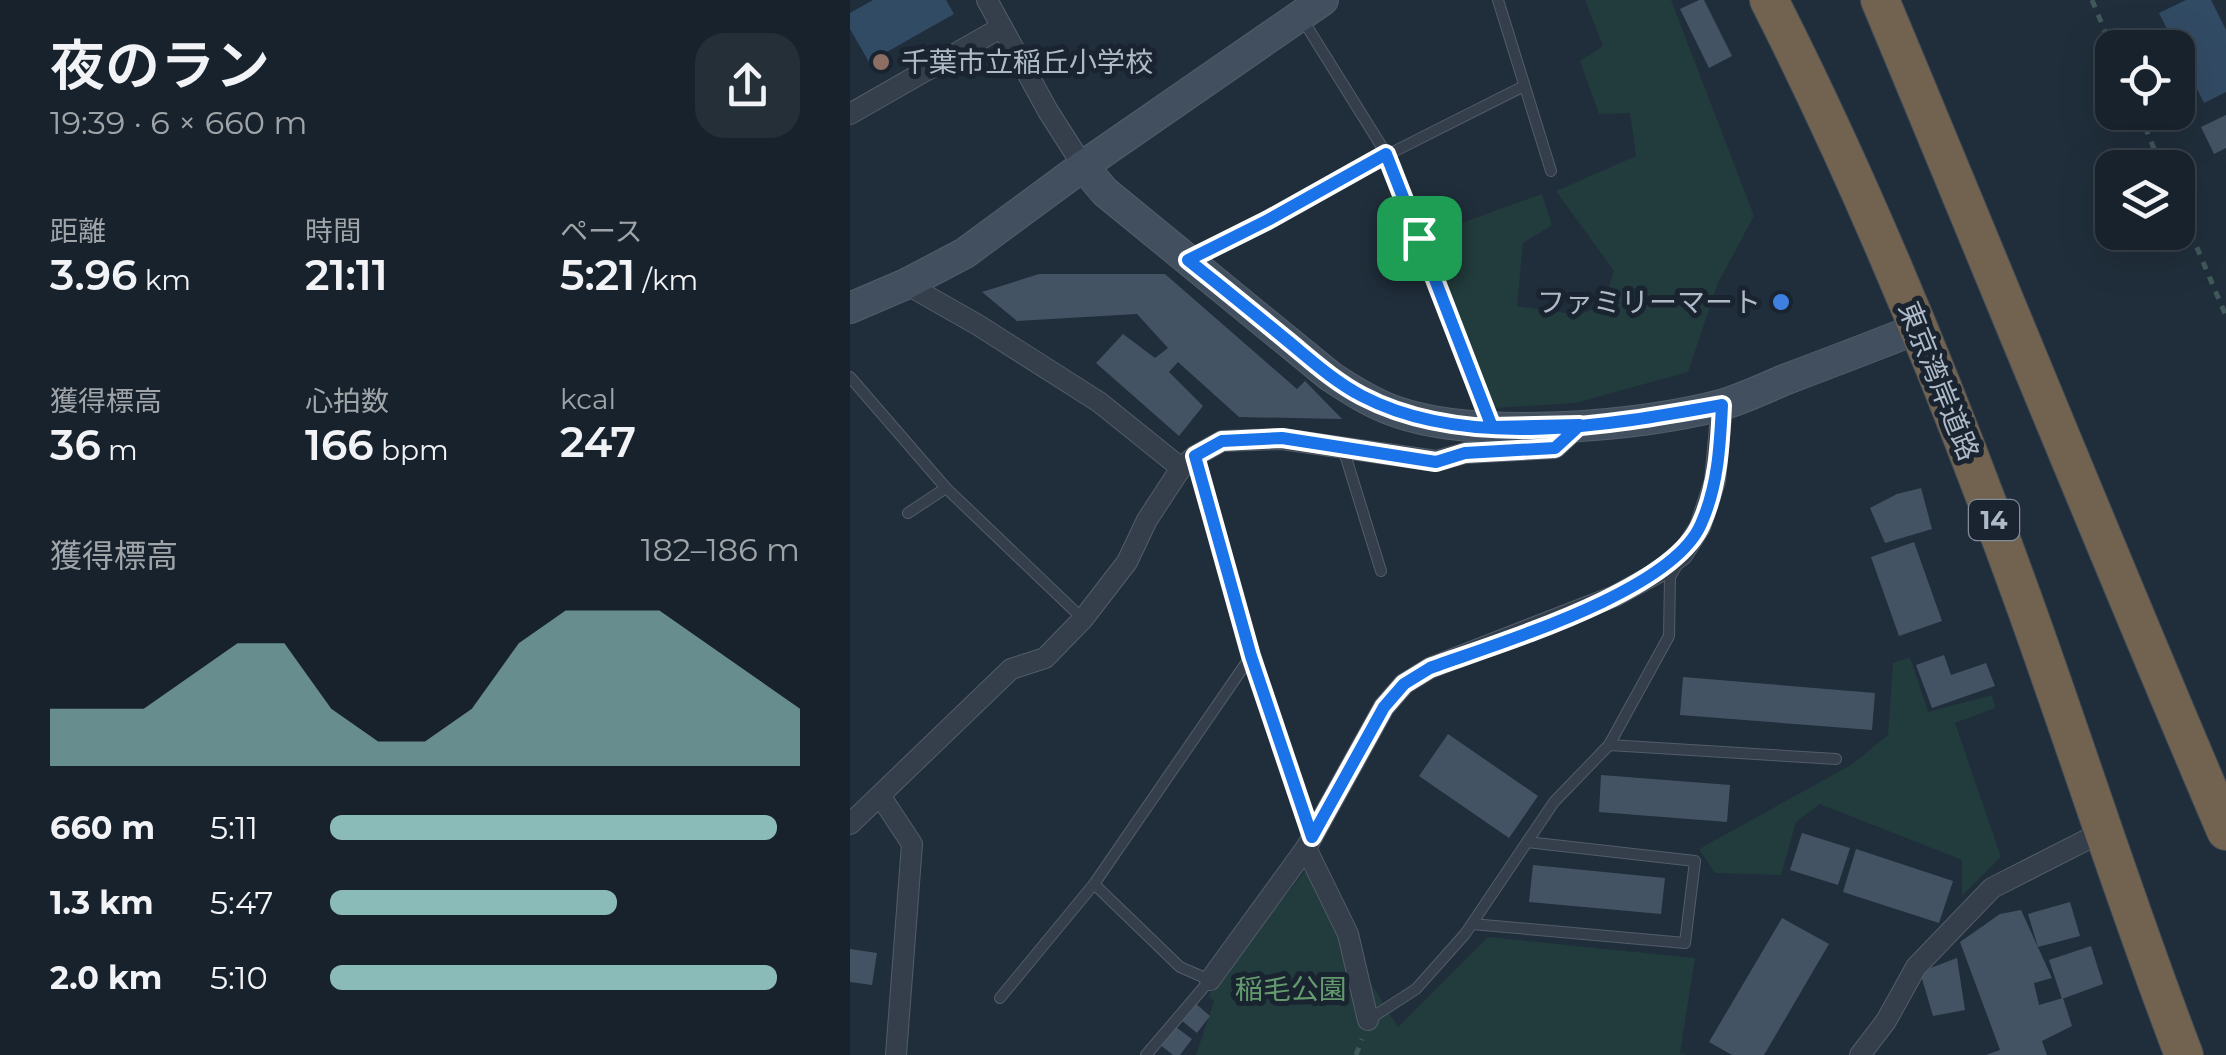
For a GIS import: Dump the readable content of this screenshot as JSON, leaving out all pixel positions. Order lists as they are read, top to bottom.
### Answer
{
  "streets": {
    "highway": ["東京湾岸道路", "14"]
  },
  "parks": ["稲毛公園"],
  "places": ["千葉市立稲丘小学校", "ファミリーマート"],
  "page": {
    "heading": ["夜のラン", "19:39 · 6 × 660 m"],
    "stats": [
      ["距離", "3.96 km"],
      ["時間", "21:11"],
      ["ペース", "5:21 /km"],
      ["獲得標高", "36 m"],
      ["心拍数", "166 bpm"],
      ["kcal", "247"]
    ],
    "chart": ["獲得標高", "182–186 m"],
    "list": [
      {
        "name": "660 m",
        "note": "5:11"
      },
      {
        "name": "1.3 km",
        "note": "5:47"
      },
      {
        "name": "2.0 km",
        "note": "5:10"
      }
    ]
  }
}
